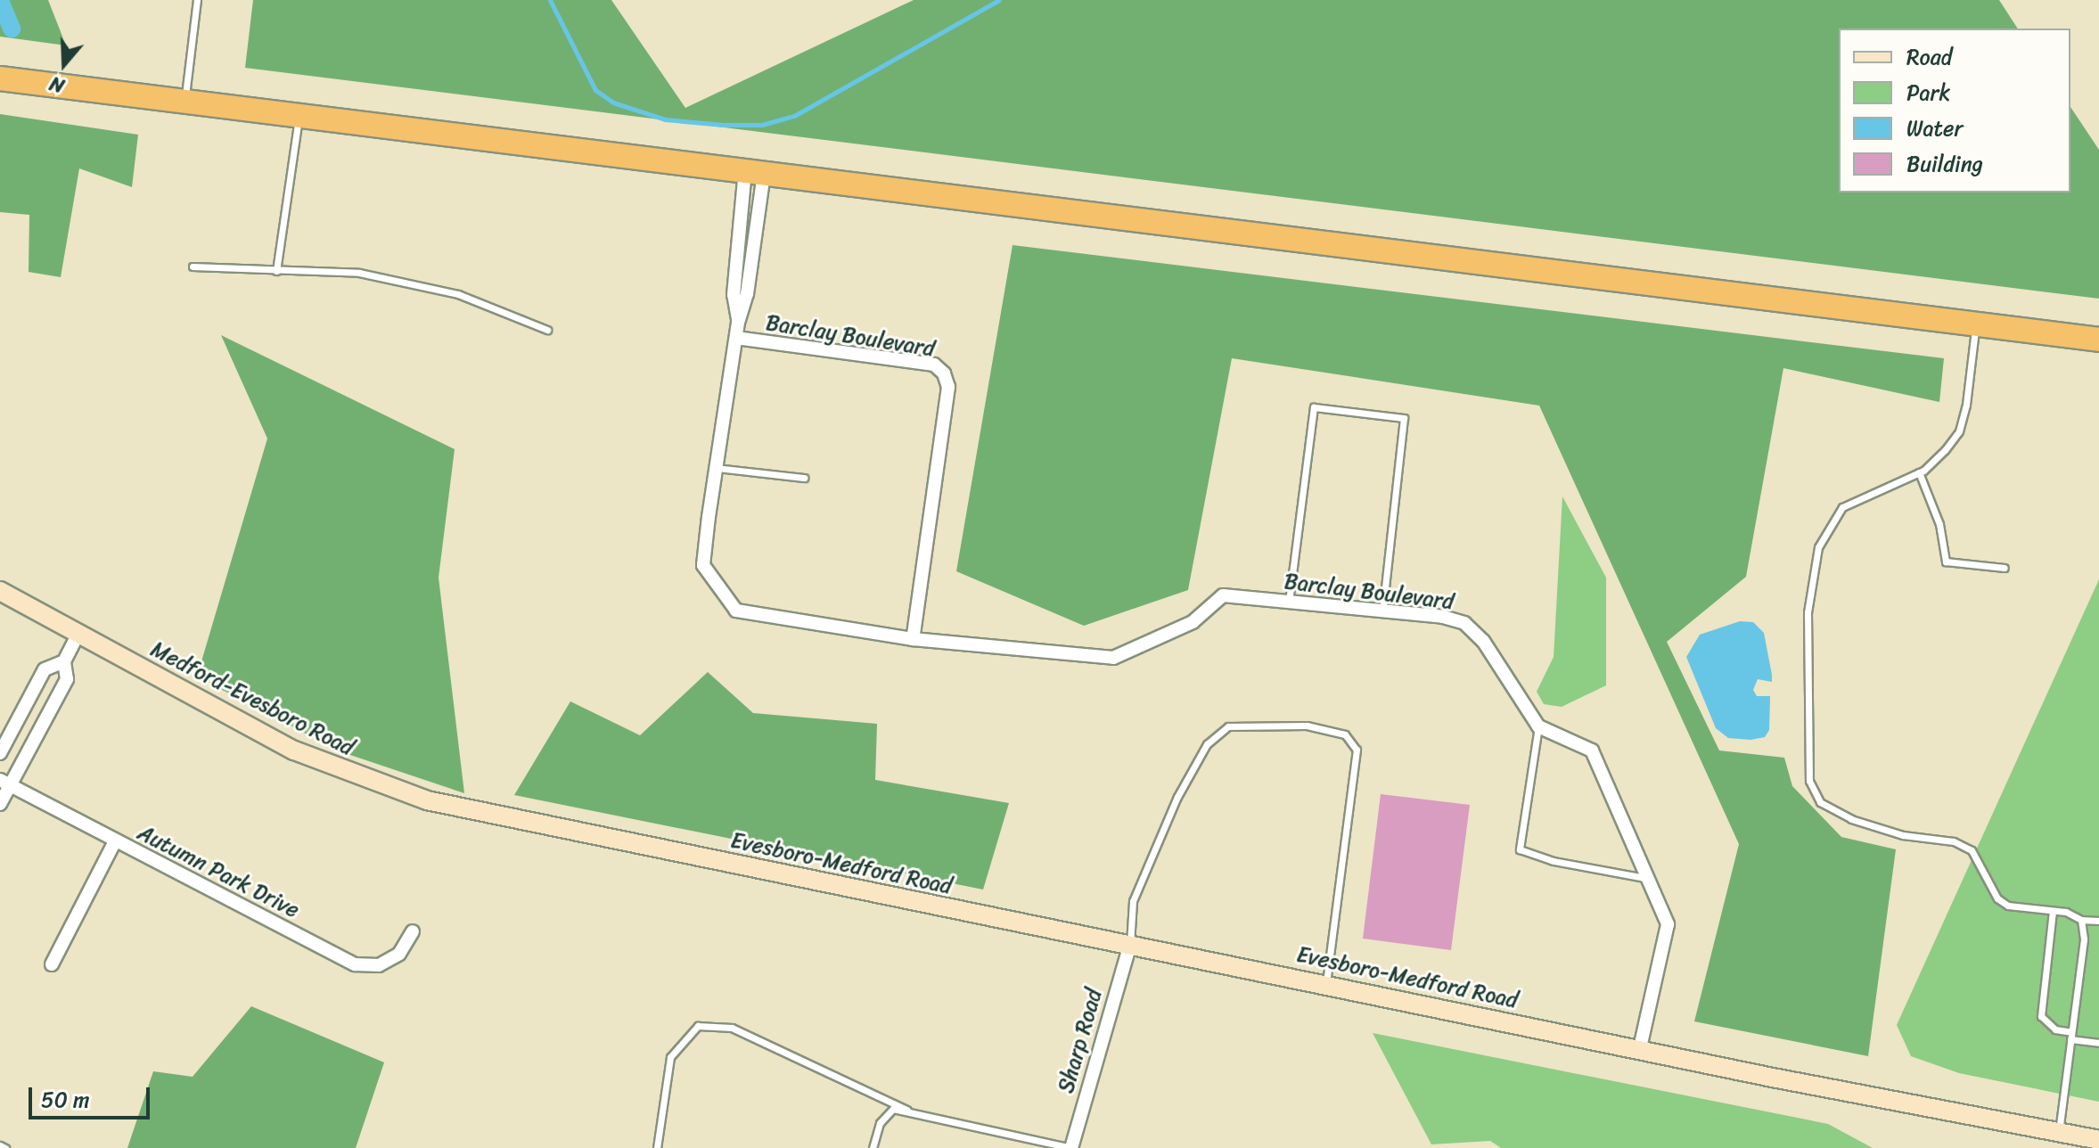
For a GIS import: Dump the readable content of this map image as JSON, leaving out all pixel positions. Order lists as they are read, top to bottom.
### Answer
{
  "streets": {
    "street": [
      "Barclay Boulevard",
      "Medford-Evesboro Road",
      "Evesboro-Medford Road",
      "Autumn Park Drive",
      "Sharp Road"
    ]
  },
  "crossings": [
    ["Medford-Evesboro Road", "Evesboro-Medford Road"],
    ["Evesboro-Medford Road", "Sharp Road"]
  ],
  "legend": [
    "Road",
    "Park",
    "Water",
    "Building"
  ],
  "scale_bar": "50 m",
  "north": "bottom"
}
